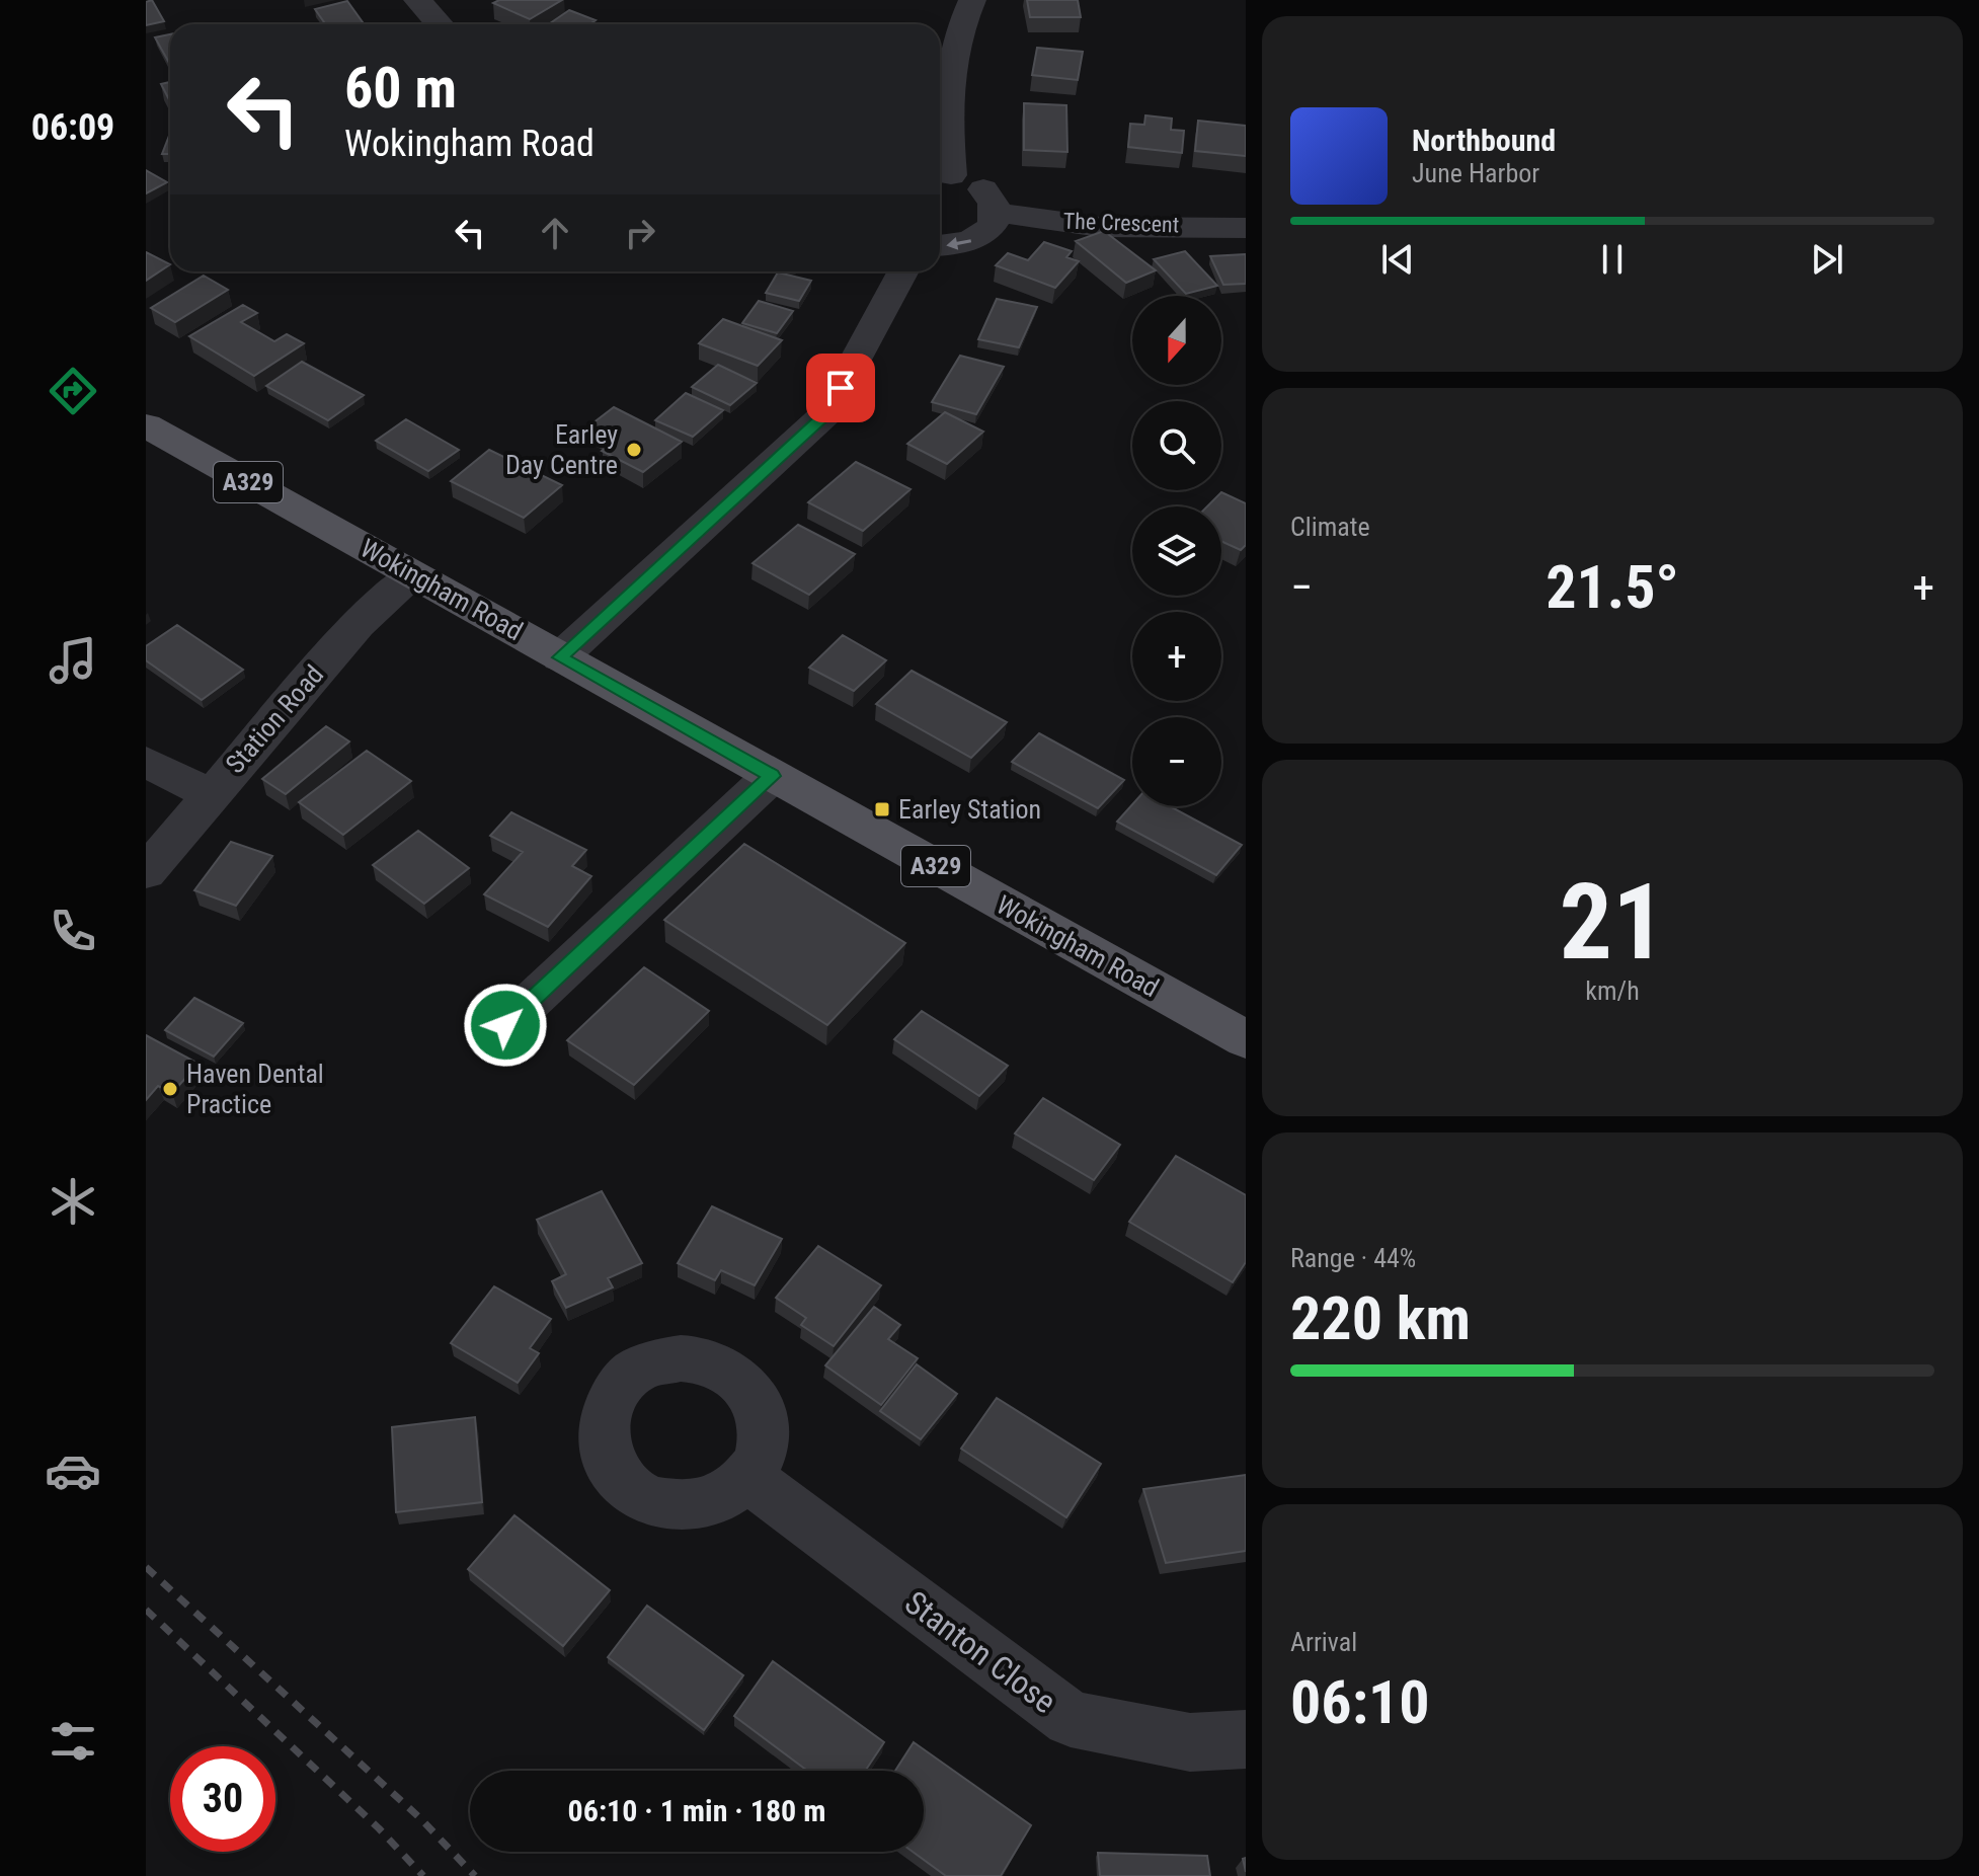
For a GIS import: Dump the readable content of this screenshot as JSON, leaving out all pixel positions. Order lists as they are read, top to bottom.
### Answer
{
  "streets": {
    "main road": ["A329", "Wokingham Road"],
    "street": ["The Crescent", "Station Road", "Stanton Close"]
  },
  "crossings": [
    ["Wokingham Road", "Station Road"]
  ],
  "places": {
    "other": ["Earley Day Centre", "Haven Dental Practice"],
    "transit": ["Earley Station"]
  },
  "north": "bottom",
  "page": {
    "tabs": "06:09",
    "turn": ["60 m", "Wokingham Road"],
    "song": ["Northbound", "June Harbor"],
    "map_buttons": ["+", "−"],
    "tile": [
      "Climate",
      ["21", "km/h"],
      ["Range · 44%", "220 km"],
      ["Arrival", "06:10"]
    ],
    "heat": ["−", "21.5°", "+"],
    "limit": "30",
    "trip": "06:10 · 1 min · 180 m"
  }
}
